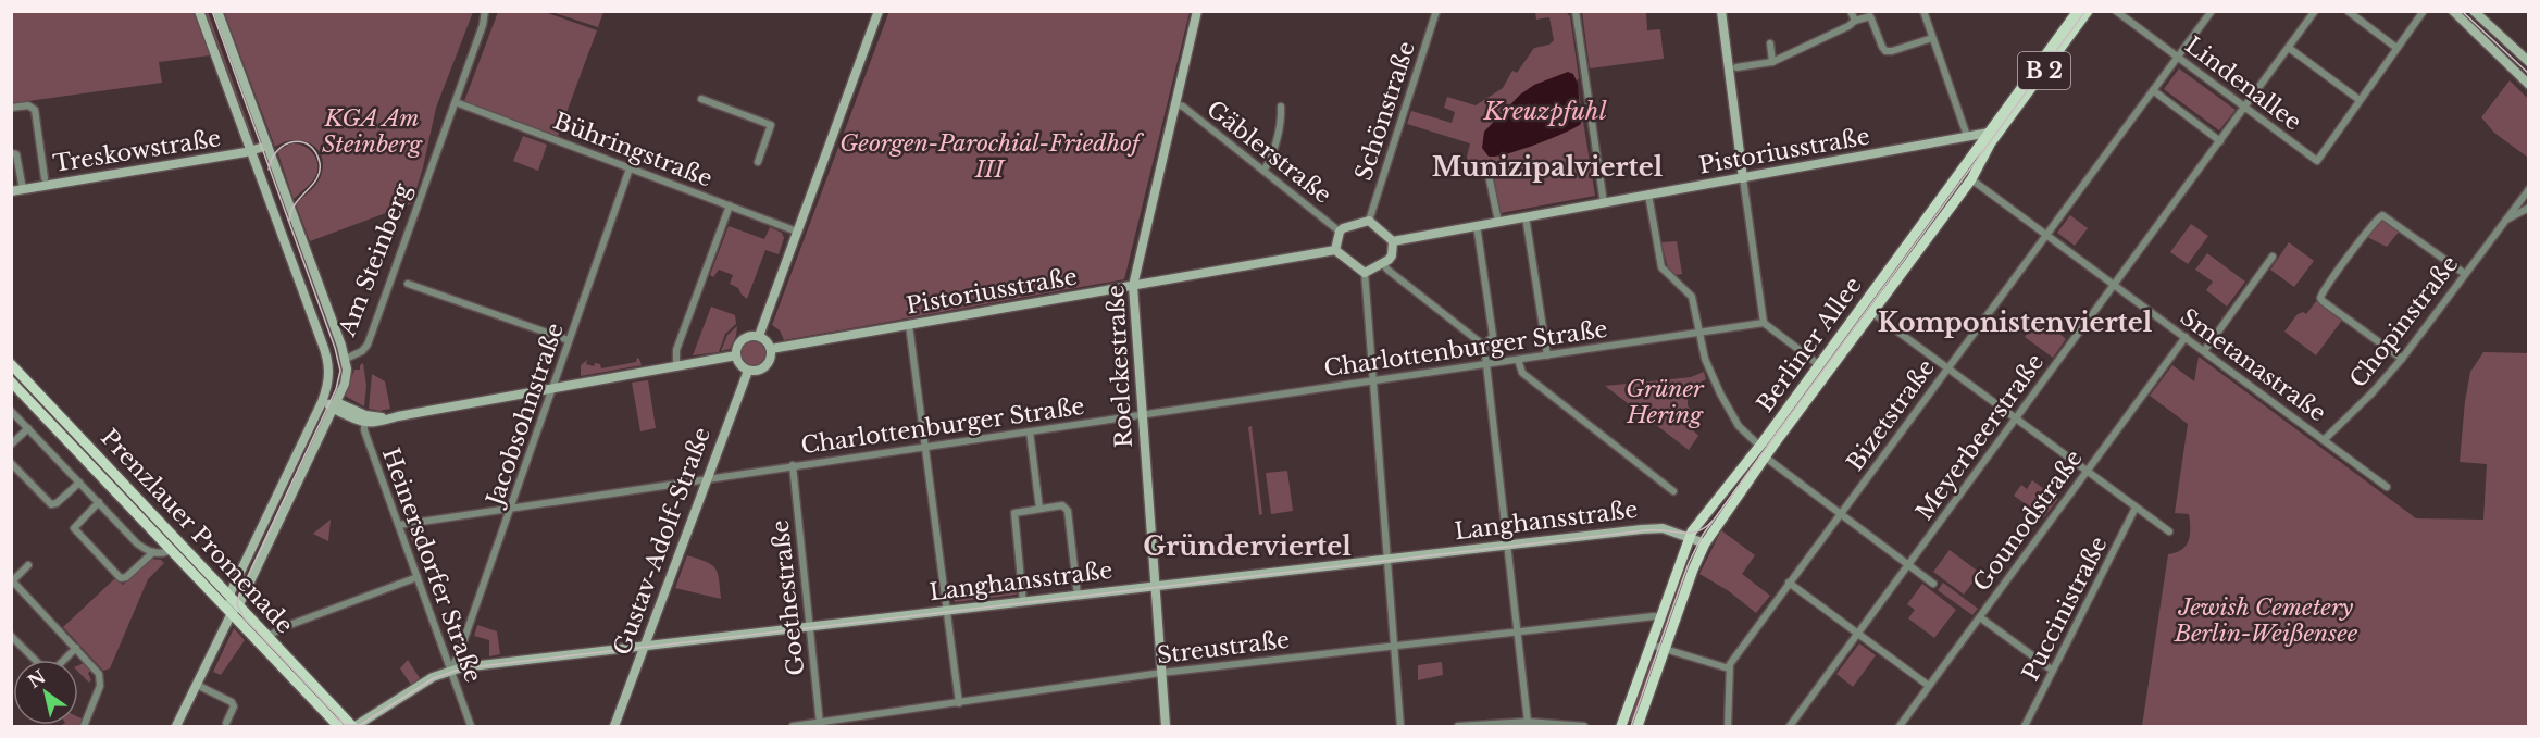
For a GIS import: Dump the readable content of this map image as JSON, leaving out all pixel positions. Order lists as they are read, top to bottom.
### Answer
{
  "streets": {
    "main road": ["B 2", "Berliner Allee", "Prenzlauer Promenade"],
    "street": [
      "Lindenallee",
      "Schönstraße",
      "Bühringstraße",
      "Treskowstraße",
      "Pistoriusstraße",
      "Gäblerstraße",
      "Am Steinberg",
      "Chopinstraße",
      "Charlottenburger Straße",
      "Smetanastraße",
      "Roelckestraße",
      "Jacobsohnstraße",
      "Bizetstraße",
      "Meyerbeerstraße",
      "Langhansstraße",
      "Gounodstraße",
      "Gustav-Adolf-Straße",
      "Heinersdorfer Straße",
      "Goethestraße",
      "Puccinistraße",
      "Streustraße"
    ]
  },
  "crossings": [
    ["Lindenallee", "Bizetstraße"],
    ["Lindenallee", "Meyerbeerstraße"],
    ["Schönstraße", "Pistoriusstraße"],
    ["Schönstraße", "Gäblerstraße"],
    ["Bühringstraße", "Am Steinberg"],
    ["Bühringstraße", "Jacobsohnstraße"],
    ["Pistoriusstraße", "Gäblerstraße"],
    ["Pistoriusstraße", "Berliner Allee"],
    ["Pistoriusstraße", "Roelckestraße"],
    ["Pistoriusstraße", "Gustav-Adolf-Straße"],
    ["Gäblerstraße", "Roelckestraße"],
    ["Am Steinberg", "Prenzlauer Promenade"],
    ["Chopinstraße", "Smetanastraße"],
    ["Berliner Allee", "Smetanastraße"],
    ["Berliner Allee", "Langhansstraße"],
    ["Berliner Allee", "Streustraße"],
    ["Charlottenburger Straße", "Roelckestraße"],
    ["Charlottenburger Straße", "Jacobsohnstraße"],
    ["Charlottenburger Straße", "Gustav-Adolf-Straße"],
    ["Charlottenburger Straße", "Heinersdorfer Straße"],
    ["Charlottenburger Straße", "Goethestraße"],
    ["Smetanastraße", "Bizetstraße"],
    ["Smetanastraße", "Meyerbeerstraße"],
    ["Smetanastraße", "Gounodstraße"],
    ["Roelckestraße", "Langhansstraße"],
    ["Roelckestraße", "Streustraße"],
    ["Jacobsohnstraße", "Langhansstraße"],
    ["Jacobsohnstraße", "Heinersdorfer Straße"],
    ["Langhansstraße", "Prenzlauer Promenade"],
    ["Langhansstraße", "Gustav-Adolf-Straße"],
    ["Langhansstraße", "Heinersdorfer Straße"],
    ["Langhansstraße", "Goethestraße"],
    ["Goethestraße", "Streustraße"]
  ],
  "districts": ["Munizipalviertel", "Komponistenviertel", "Gründerviertel"],
  "water": ["Kreuzpfuhl"],
  "parks": [
    "KGA Am Steinberg",
    "Georgen-Parochial-Friedhof III",
    "Grüner Hering",
    "Jewish Cemetery Berlin-Weißensee"
  ],
  "north": "top left"
}
